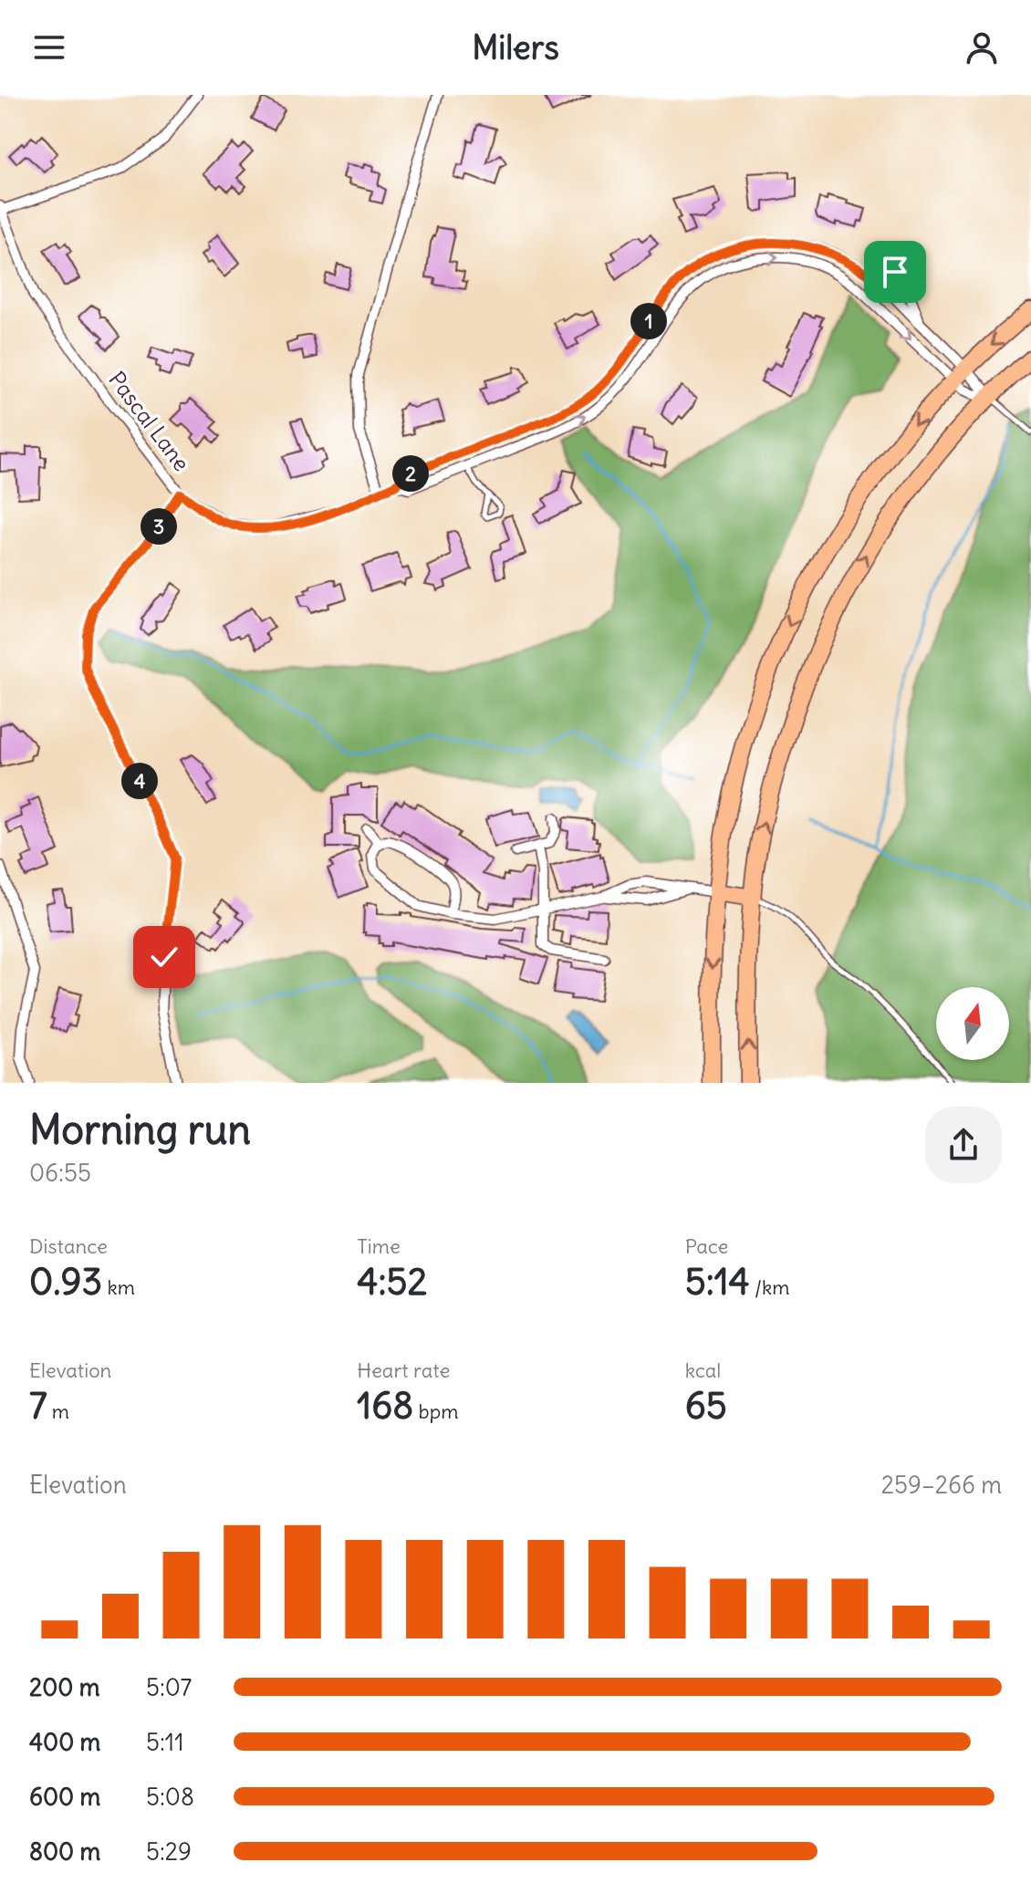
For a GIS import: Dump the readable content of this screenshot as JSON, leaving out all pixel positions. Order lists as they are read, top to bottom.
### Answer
{
  "streets": {
    "street": ["Pascal Lane"]
  },
  "north": "top",
  "page": {
    "header": "Milers",
    "pins": [
      "1",
      "2",
      "3",
      "4"
    ],
    "heading": ["Morning run", "06:55"],
    "stats": [
      ["Distance", "0.93 km"],
      ["Time", "4:52"],
      ["Pace", "5:14 /km"],
      ["Elevation", "7 m"],
      ["Heart rate", "168 bpm"],
      ["kcal", "65"]
    ],
    "chart": ["Elevation", "259–266 m"],
    "list": [
      {
        "name": "200 m",
        "note": "5:07"
      },
      {
        "name": "400 m",
        "note": "5:11"
      },
      {
        "name": "600 m",
        "note": "5:08"
      },
      {
        "name": "800 m",
        "note": "5:29"
      }
    ]
  }
}
